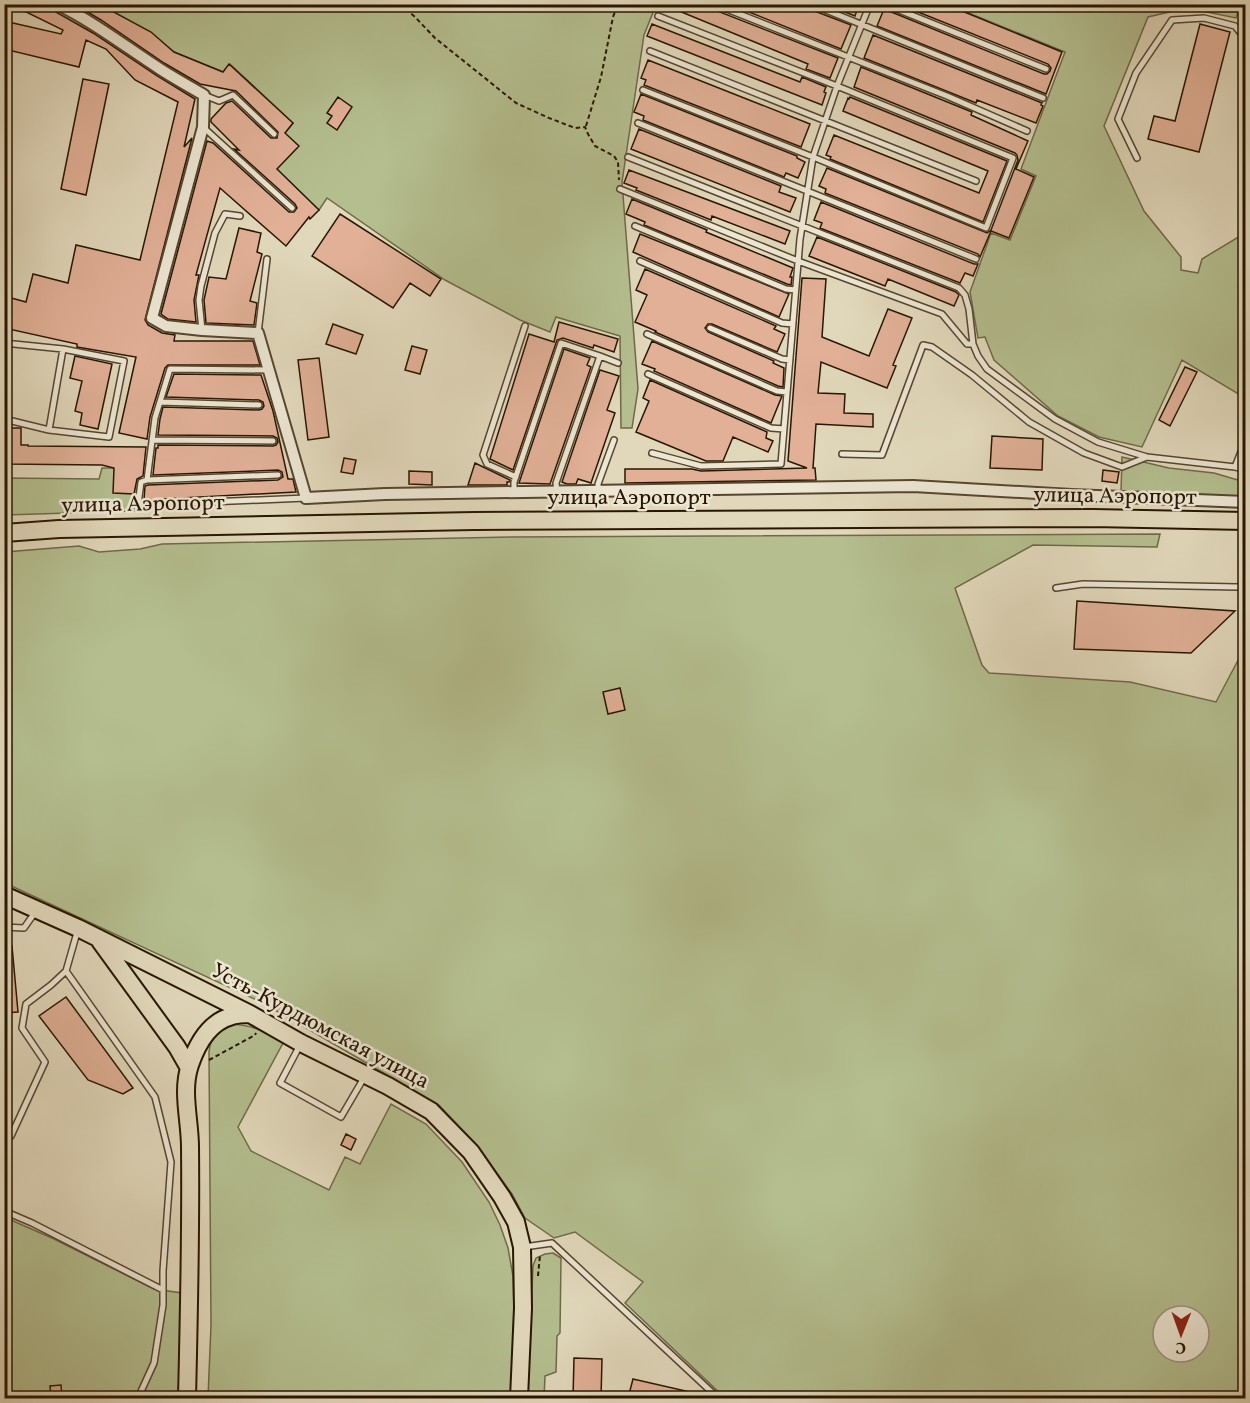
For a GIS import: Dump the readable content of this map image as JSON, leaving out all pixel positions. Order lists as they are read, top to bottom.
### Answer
{
  "streets": {
    "main road": ["улица Аэропорт", "Усть-Курдюмская улица"]
  },
  "north": "bottom"
}
